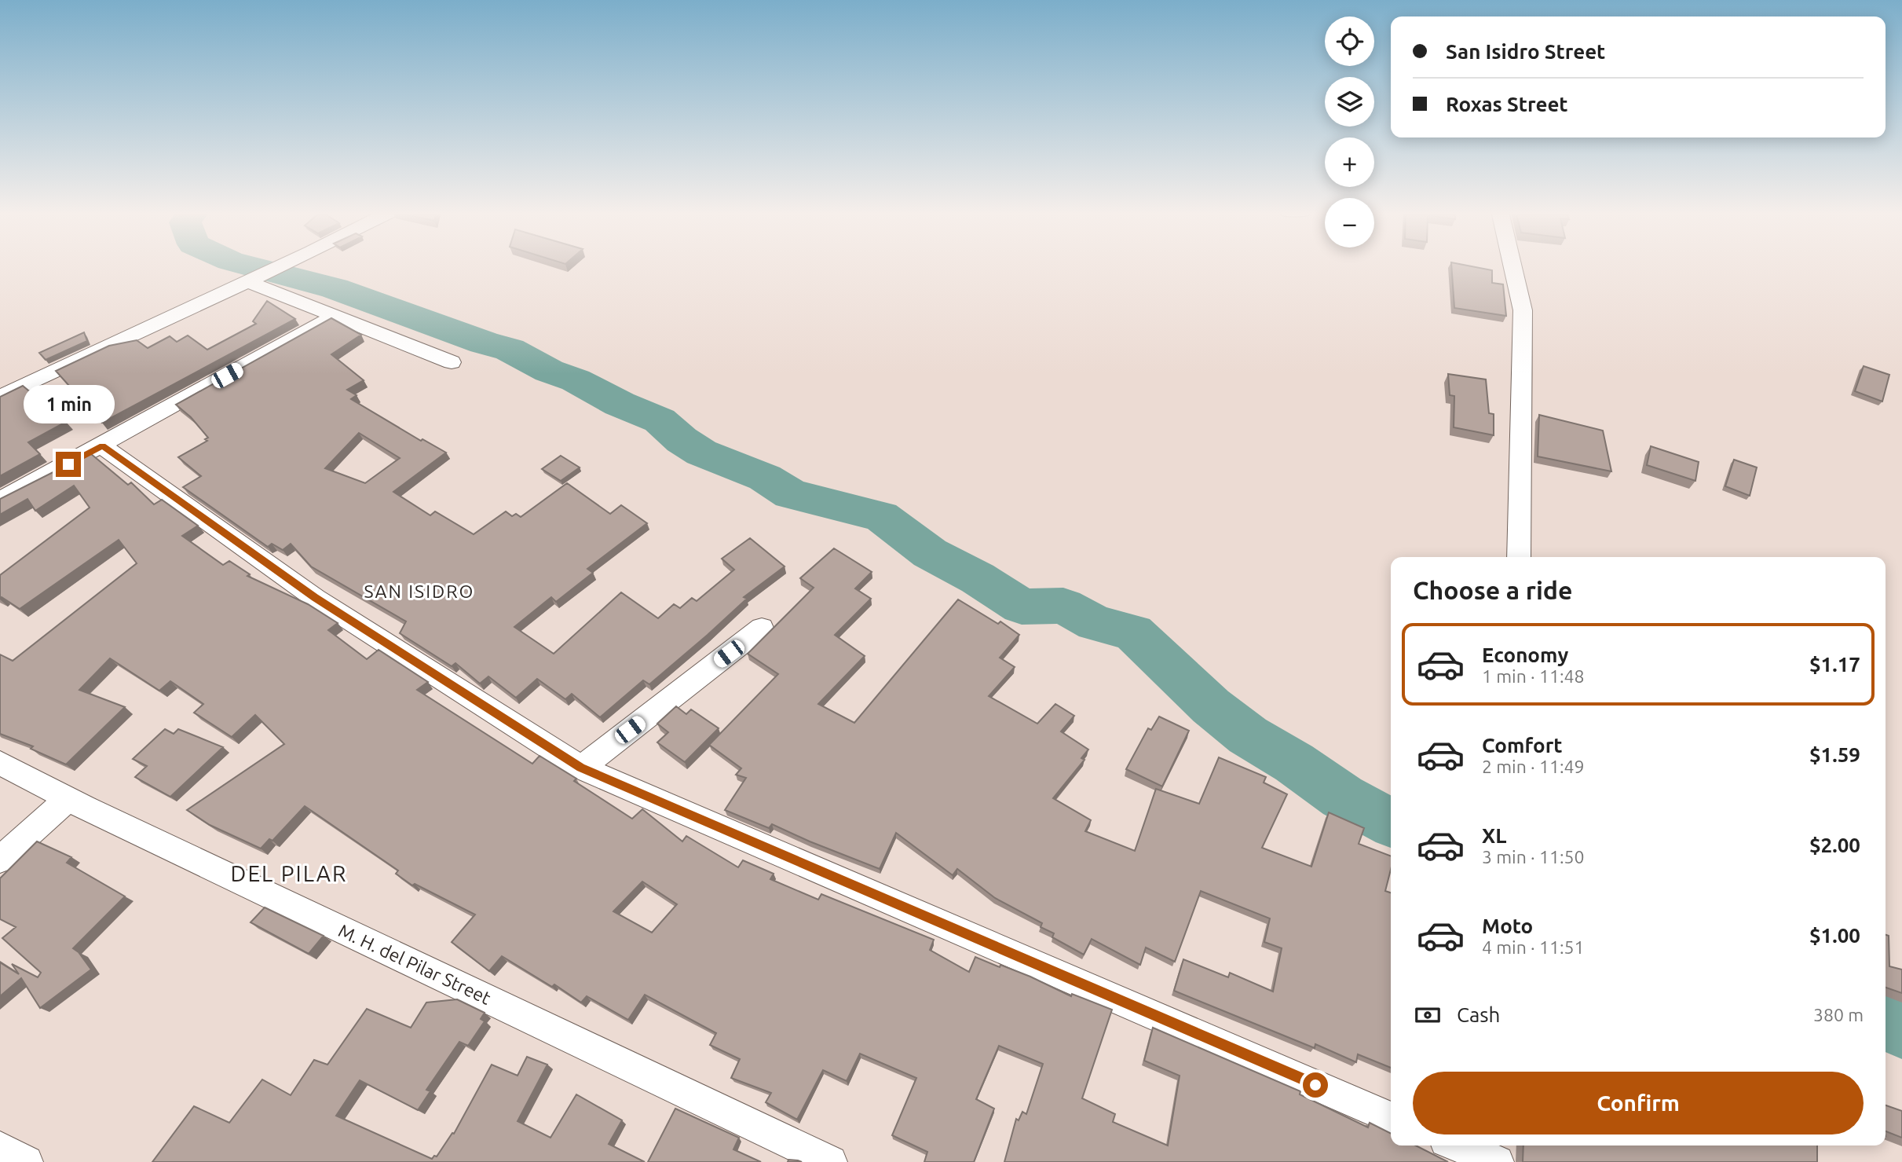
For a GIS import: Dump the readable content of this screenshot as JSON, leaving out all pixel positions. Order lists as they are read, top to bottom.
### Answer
{
  "streets": {
    "street": ["M. H. del Pilar Street"]
  },
  "districts": ["SAN ISIDRO", "DEL PILAR"],
  "page": {
    "map_buttons": ["+", "−"],
    "banner": ["San Isidro Street", "Roxas Street"],
    "bubble": "1 min",
    "heading": "Choose a ride",
    "list": [
      {
        "name": "Economy",
        "note": "1 min · 11:48",
        "value": "$1.17"
      },
      {
        "name": "Comfort",
        "note": "2 min · 11:49",
        "value": "$1.59"
      },
      {
        "name": "XL",
        "note": "3 min · 11:50",
        "value": "$2.00"
      },
      {
        "name": "Moto",
        "note": "4 min · 11:51",
        "value": "$1.00"
      }
    ],
    "pay": ["Cash", "380 m"],
    "buttons": "Confirm"
  }
}
